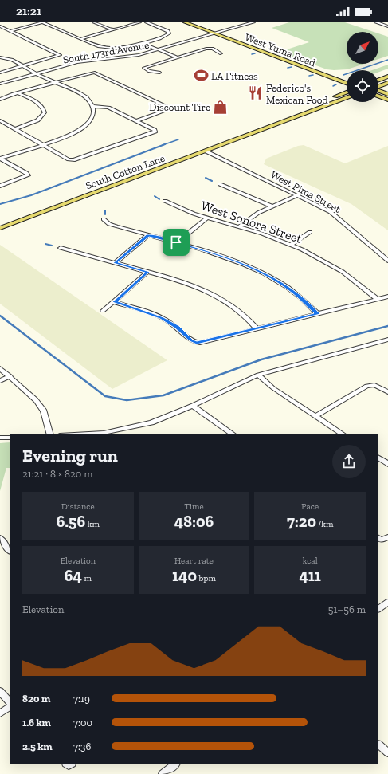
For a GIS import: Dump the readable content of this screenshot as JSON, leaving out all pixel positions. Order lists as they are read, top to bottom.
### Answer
{
  "streets": {
    "main road": ["West Yuma Road", "South Cotton Lane"],
    "street": ["South 173rd Avenue", "West Pima Street", "West Sonora Street"]
  },
  "crossings": [
    ["West Yuma Road", "South 173rd Avenue"],
    ["South Cotton Lane", "West Pima Street"]
  ],
  "places": {
    "sports": ["LA Fitness"],
    "restaurant": ["Federico's Mexican Food"],
    "shop": ["Discount Tire"]
  },
  "north": "top right",
  "page": {
    "status": "21:21",
    "heading": ["Evening run", "21:21 · 8 × 820 m"],
    "stats": [
      ["Distance", "6.56 km"],
      ["Time", "48:06"],
      ["Pace", "7:20 /km"],
      ["Elevation", "64 m"],
      ["Heart rate", "140 bpm"],
      ["kcal", "411"]
    ],
    "chart": ["Elevation", "51–56 m"],
    "list": [
      {
        "name": "820 m",
        "note": "7:19"
      },
      {
        "name": "1.6 km",
        "note": "7:00"
      },
      {
        "name": "2.5 km",
        "note": "7:36"
      }
    ]
  }
}
